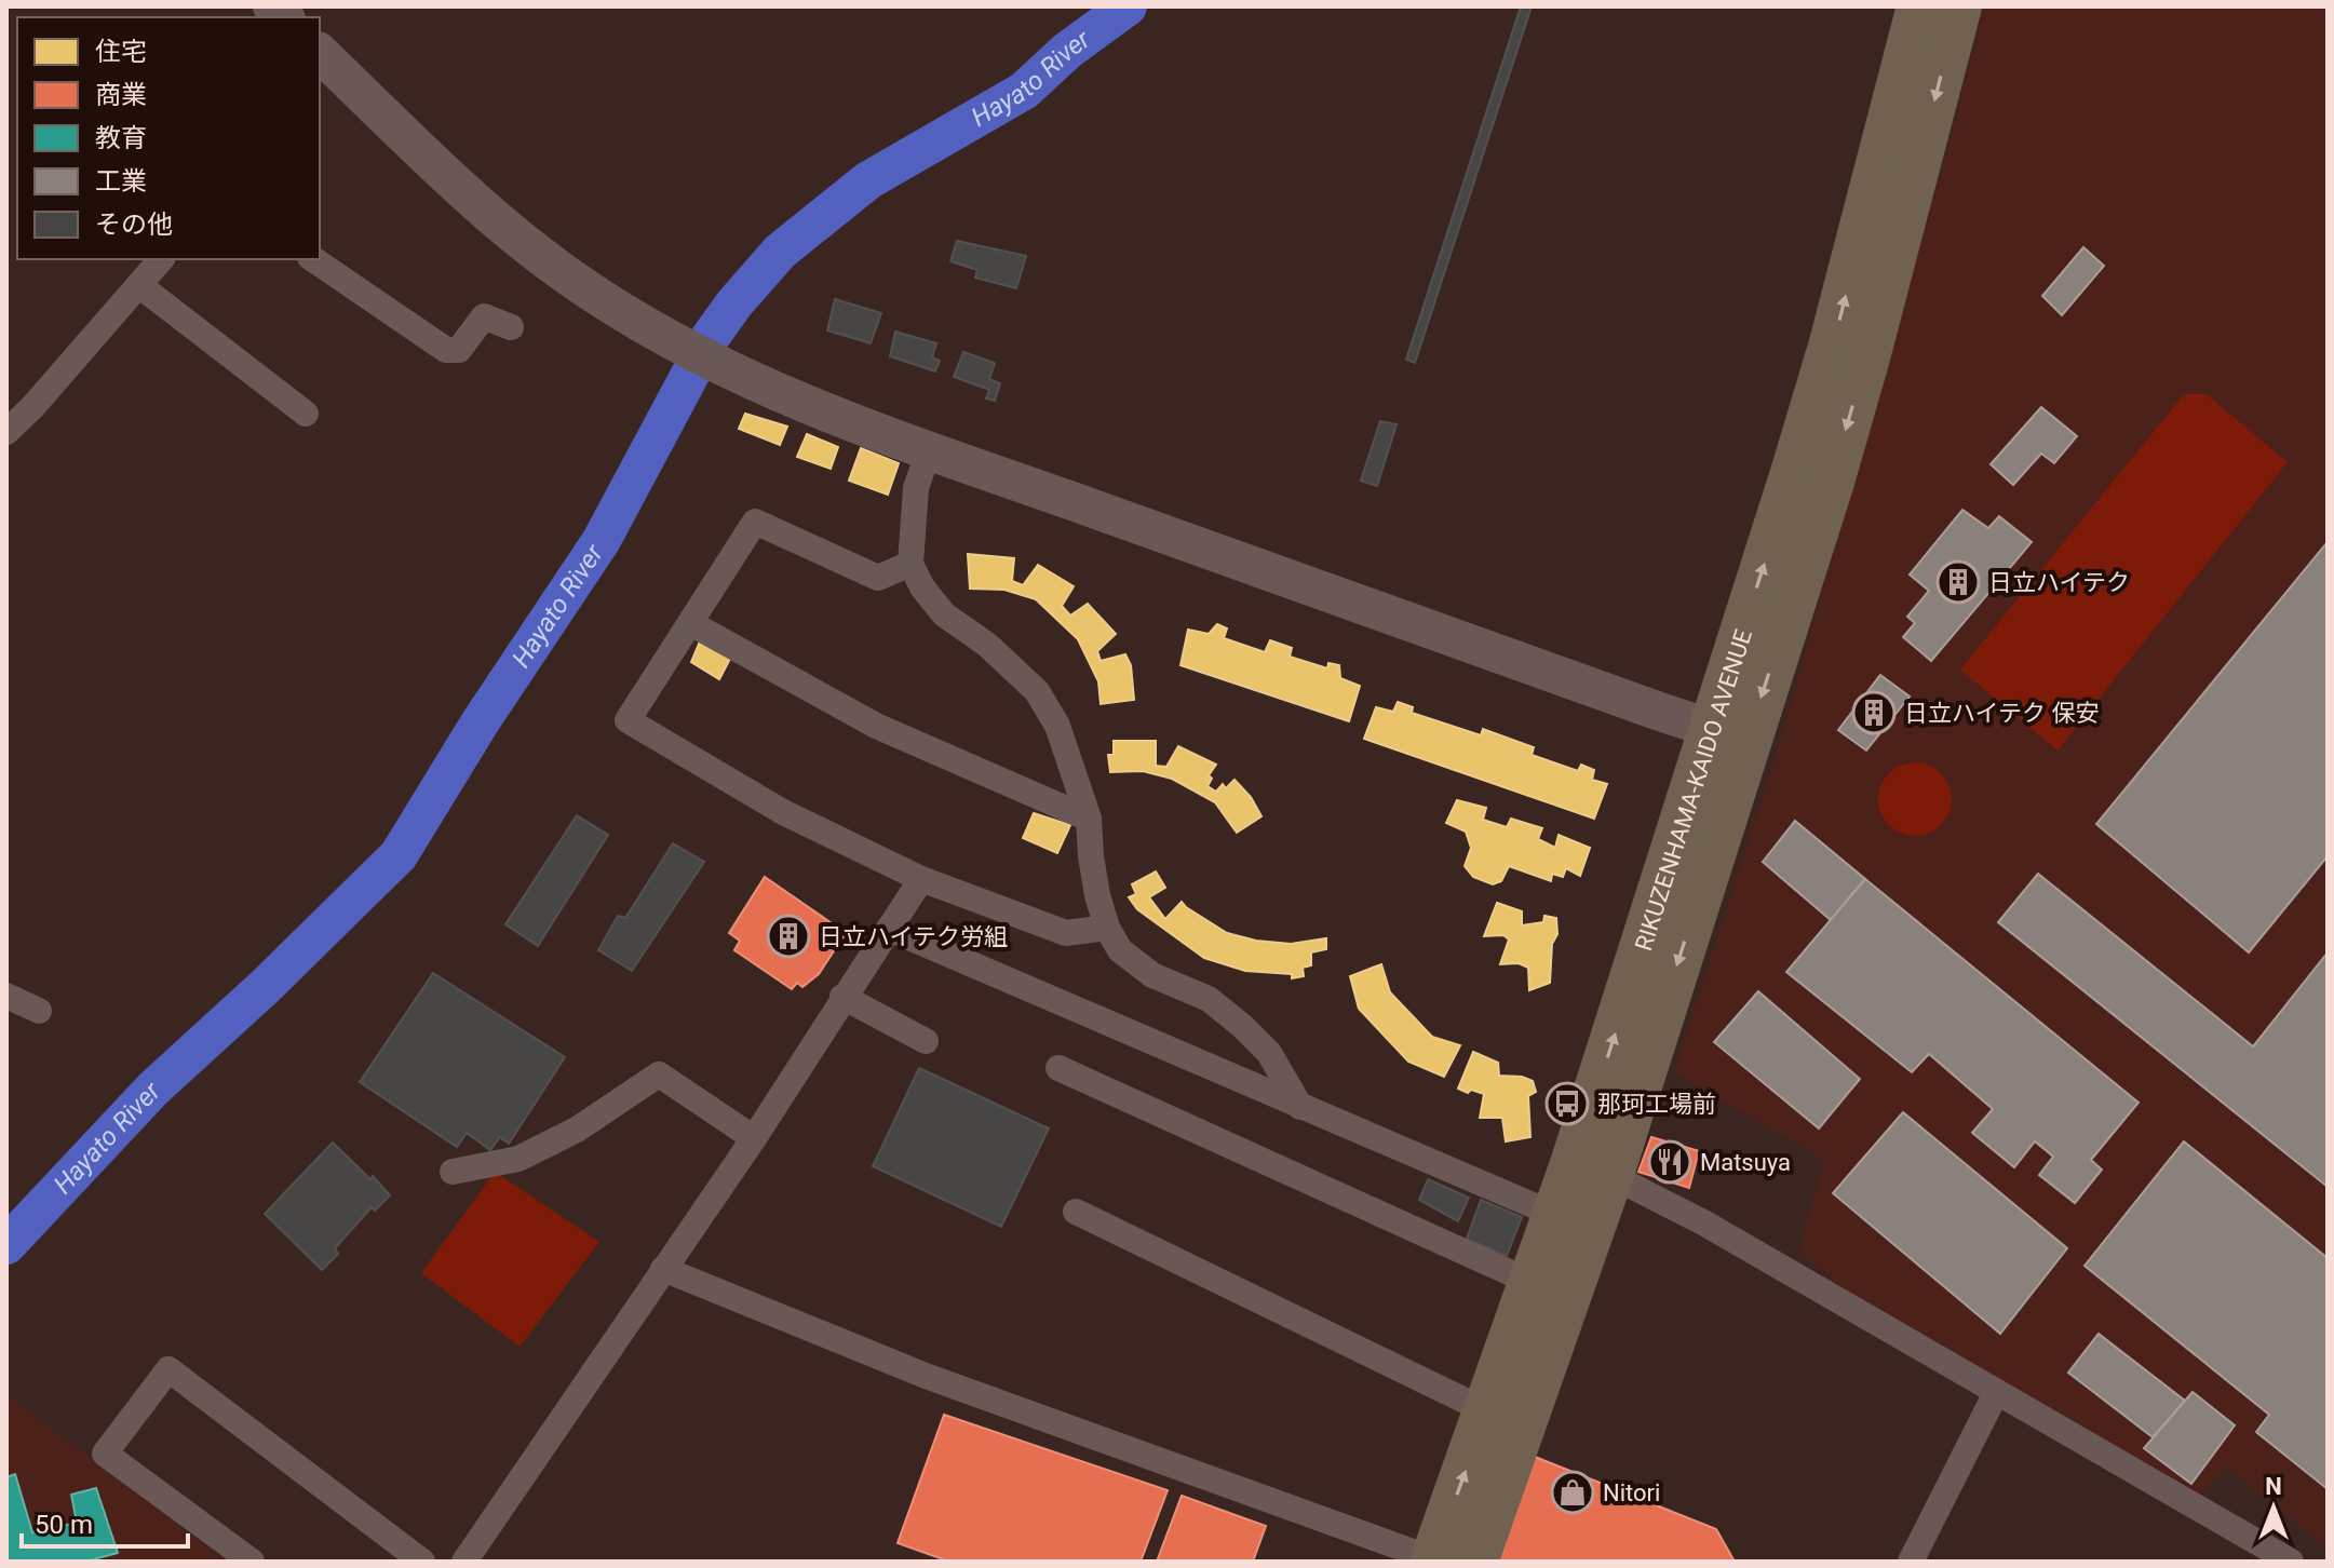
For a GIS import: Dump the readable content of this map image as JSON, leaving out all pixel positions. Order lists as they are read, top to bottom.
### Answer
{
  "streets": {
    "highway": ["RIKUZENHAMA-KAIDO AVENUE"]
  },
  "water": ["Hayato River"],
  "places": {
    "building": ["日立ハイテク", "日立ハイテク 保安", "日立ハイテク労組"],
    "bus stop": ["那珂工場前"],
    "restaurant": ["Matsuya"],
    "shop": ["Nitori"]
  },
  "legend": [
    "住宅",
    "商業",
    "教育",
    "工業",
    "その他"
  ],
  "scale_bar": "50 m",
  "north": "top"
}
